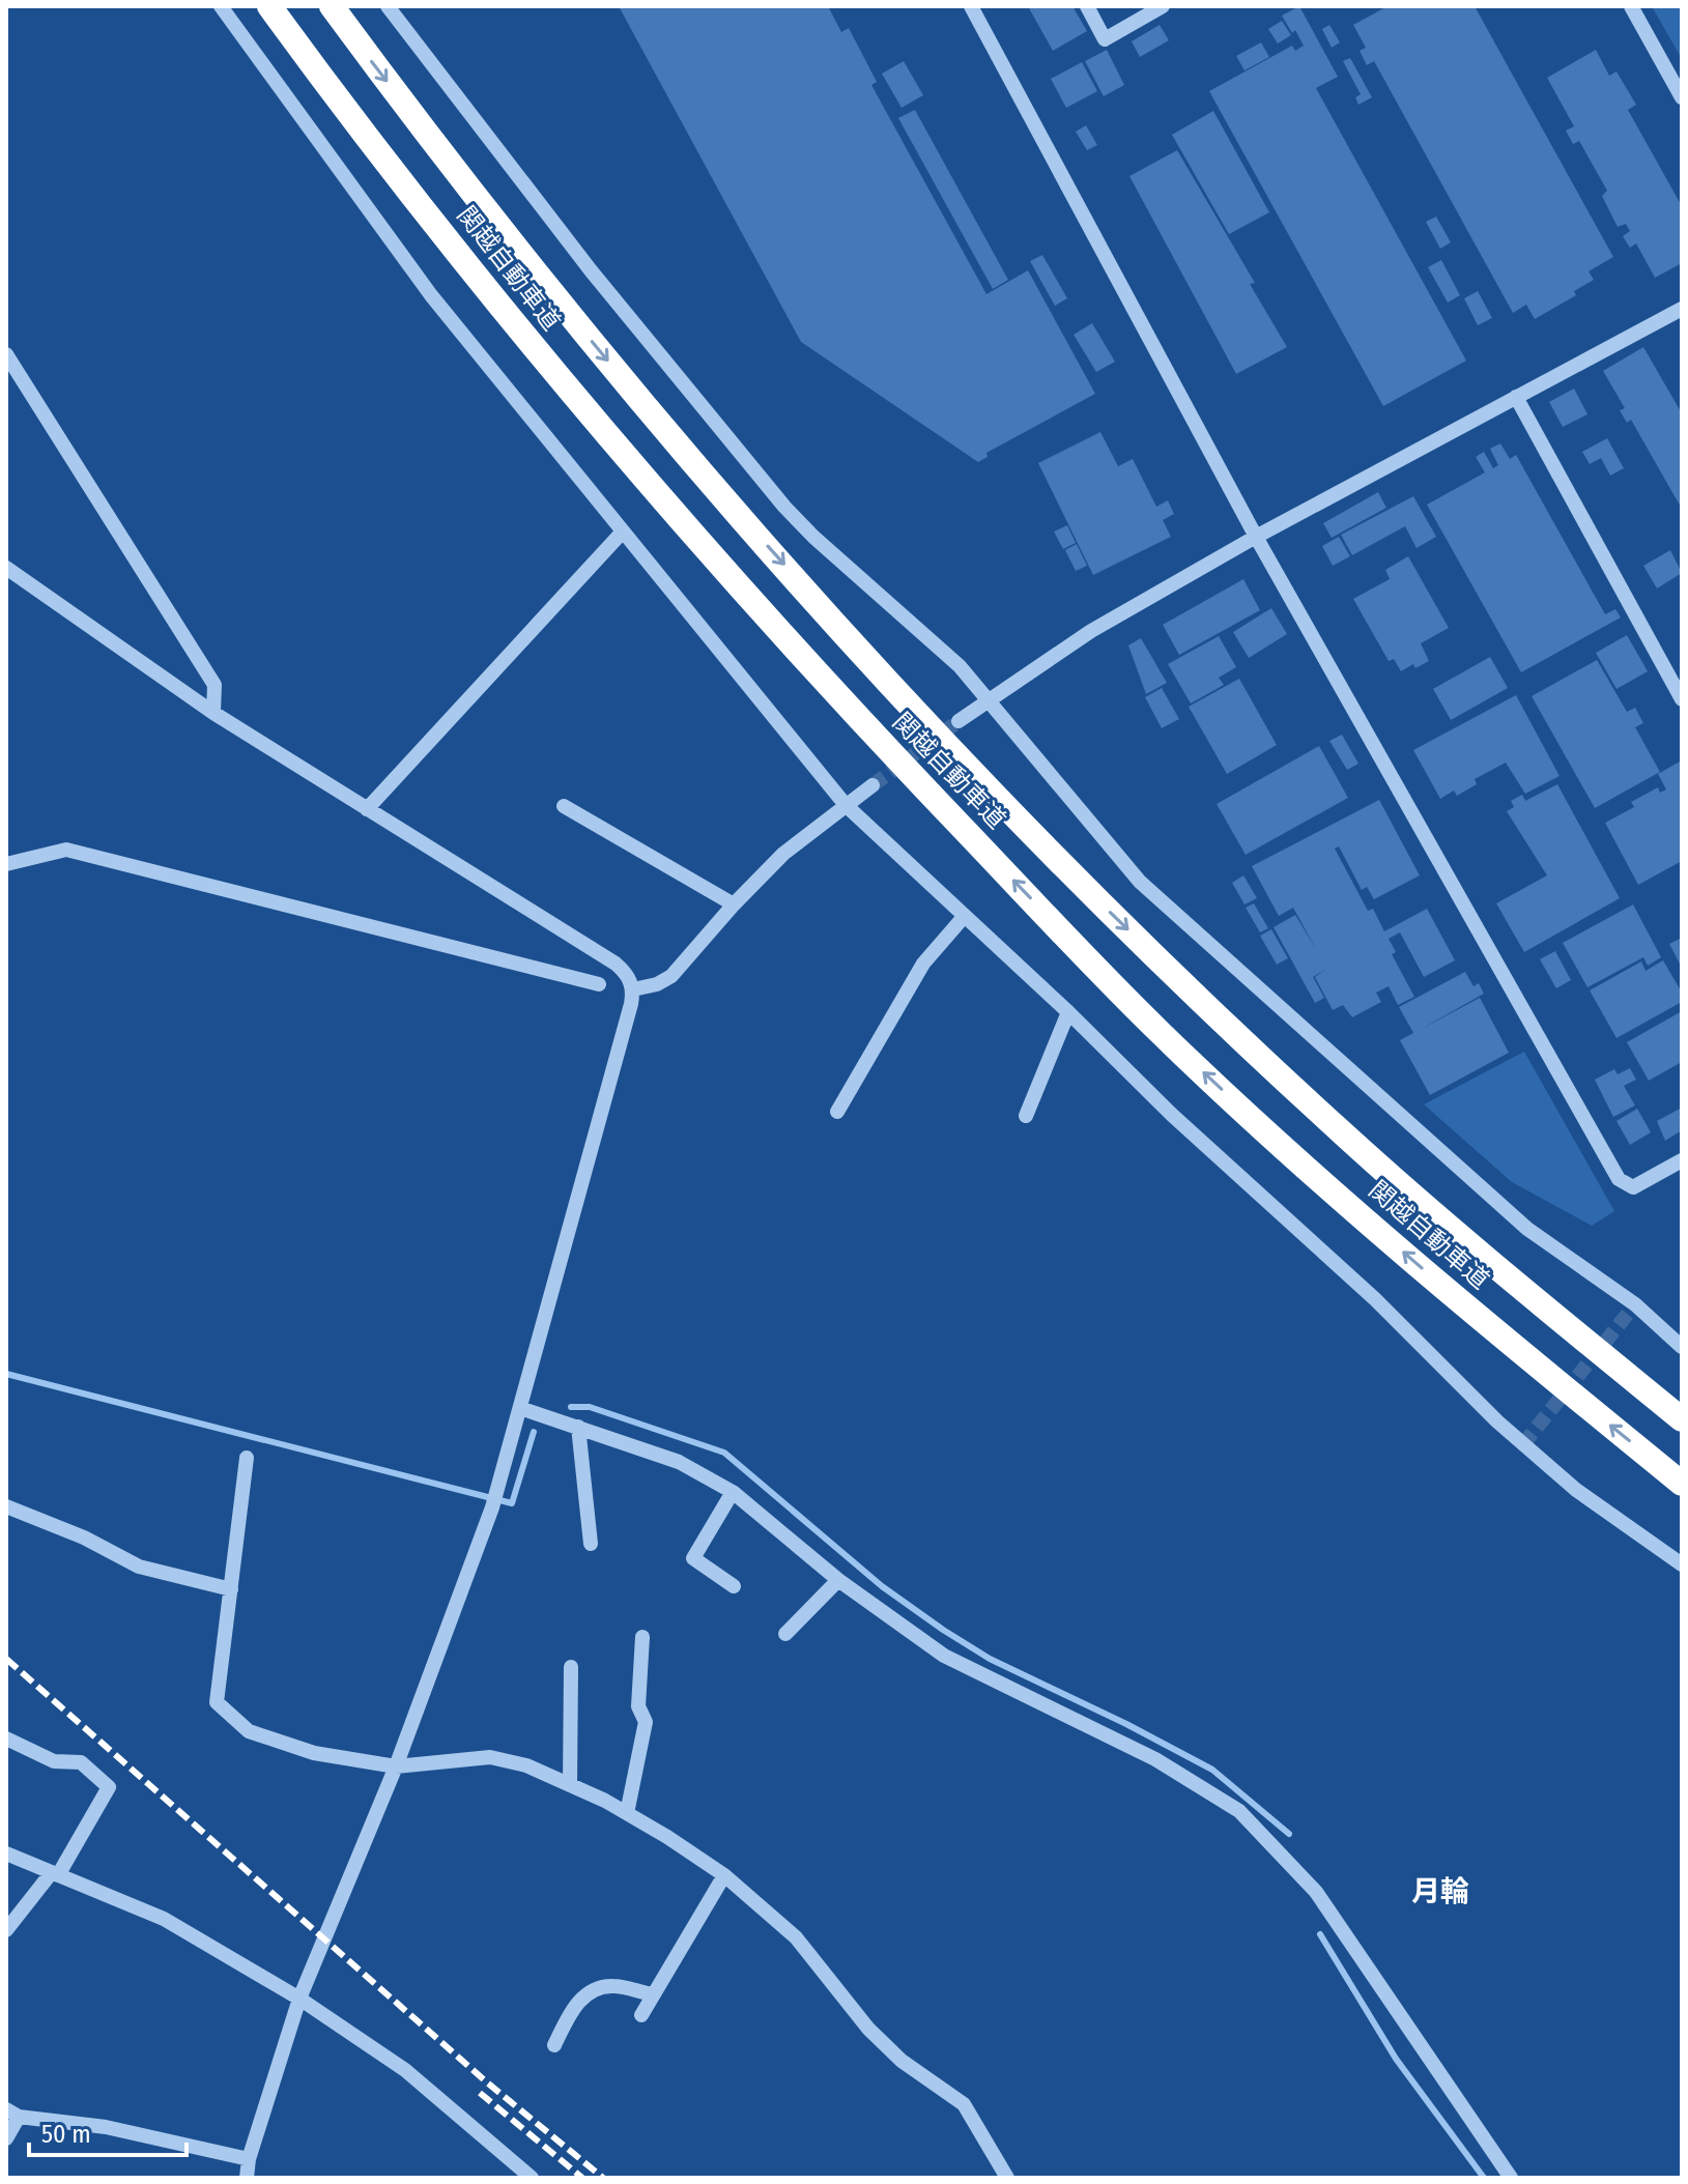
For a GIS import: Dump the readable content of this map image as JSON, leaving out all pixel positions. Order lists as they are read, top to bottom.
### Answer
{
  "streets": {
    "highway": ["関越自動車道"]
  },
  "districts": ["月輪"],
  "scale_bar": "50 m"
}
